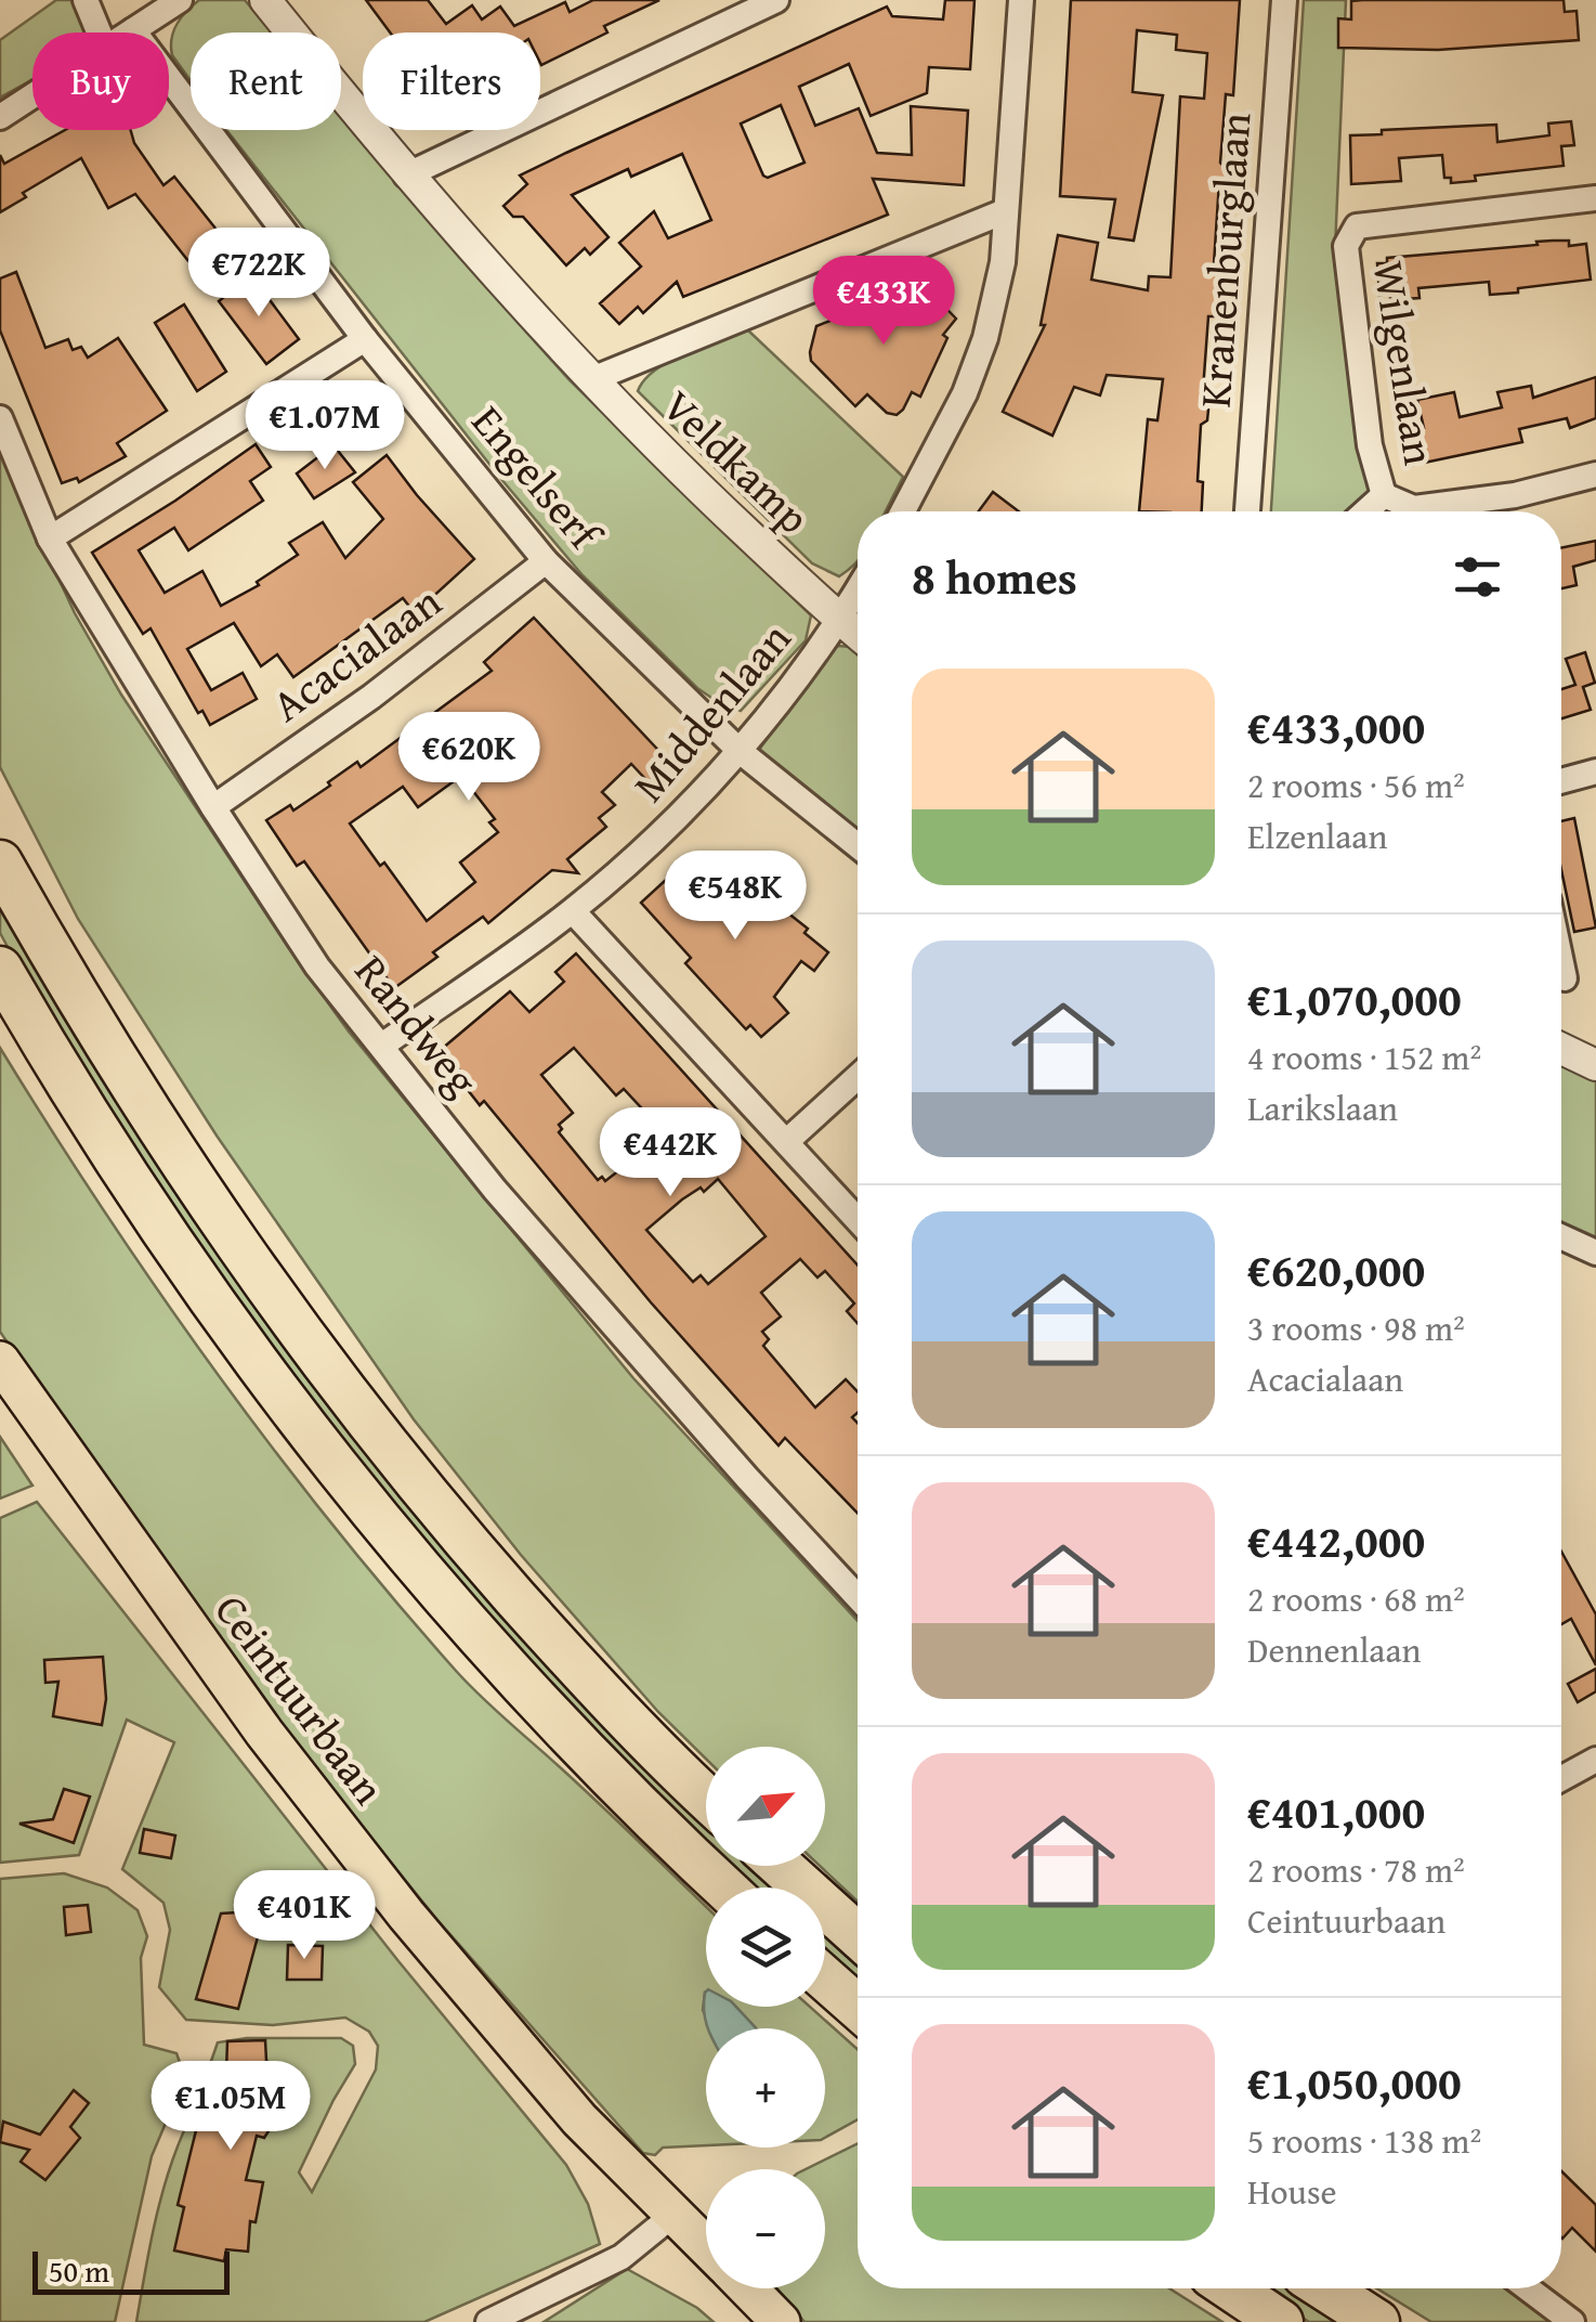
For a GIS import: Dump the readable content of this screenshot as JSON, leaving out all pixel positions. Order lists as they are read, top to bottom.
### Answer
{
  "streets": {
    "main road": ["Ceintuurbaan"],
    "street": [
      "Kranenburglaan",
      "Wilgenlaan",
      "Veldkamp",
      "Engelserf",
      "Acacialaan",
      "Middenlaan",
      "Randweg"
    ]
  },
  "crossings": [
    ["Veldkamp", "Middenlaan"],
    ["Engelserf", "Acacialaan"],
    ["Engelserf", "Middenlaan"],
    ["Acacialaan", "Randweg"],
    ["Middenlaan", "Randweg"]
  ],
  "scale_bar": "50 m",
  "north": "top right",
  "page": {
    "chip": ["Buy", "Rent", "Filters"],
    "price": [
      "€722K",
      "€433K",
      "€1.07M",
      "€620K",
      "€548K",
      "€442K",
      "€401K",
      "€1.05M"
    ],
    "heading": "8 homes",
    "list": [
      {
        "name": "€433,000",
        "note": "2 rooms · 56 m² · Elzenlaan"
      },
      {
        "name": "€1,070,000",
        "note": "4 rooms · 152 m² · Larikslaan"
      },
      {
        "name": "€620,000",
        "note": "3 rooms · 98 m² · Acacialaan"
      },
      {
        "name": "€442,000",
        "note": "2 rooms · 68 m² · Dennenlaan"
      },
      {
        "name": "€401,000",
        "note": "2 rooms · 78 m² · Ceintuurbaan"
      },
      {
        "name": "€1,050,000",
        "note": "5 rooms · 138 m² · House"
      }
    ],
    "map_buttons": ["+", "−"],
    "scale": "50 m"
  }
}
